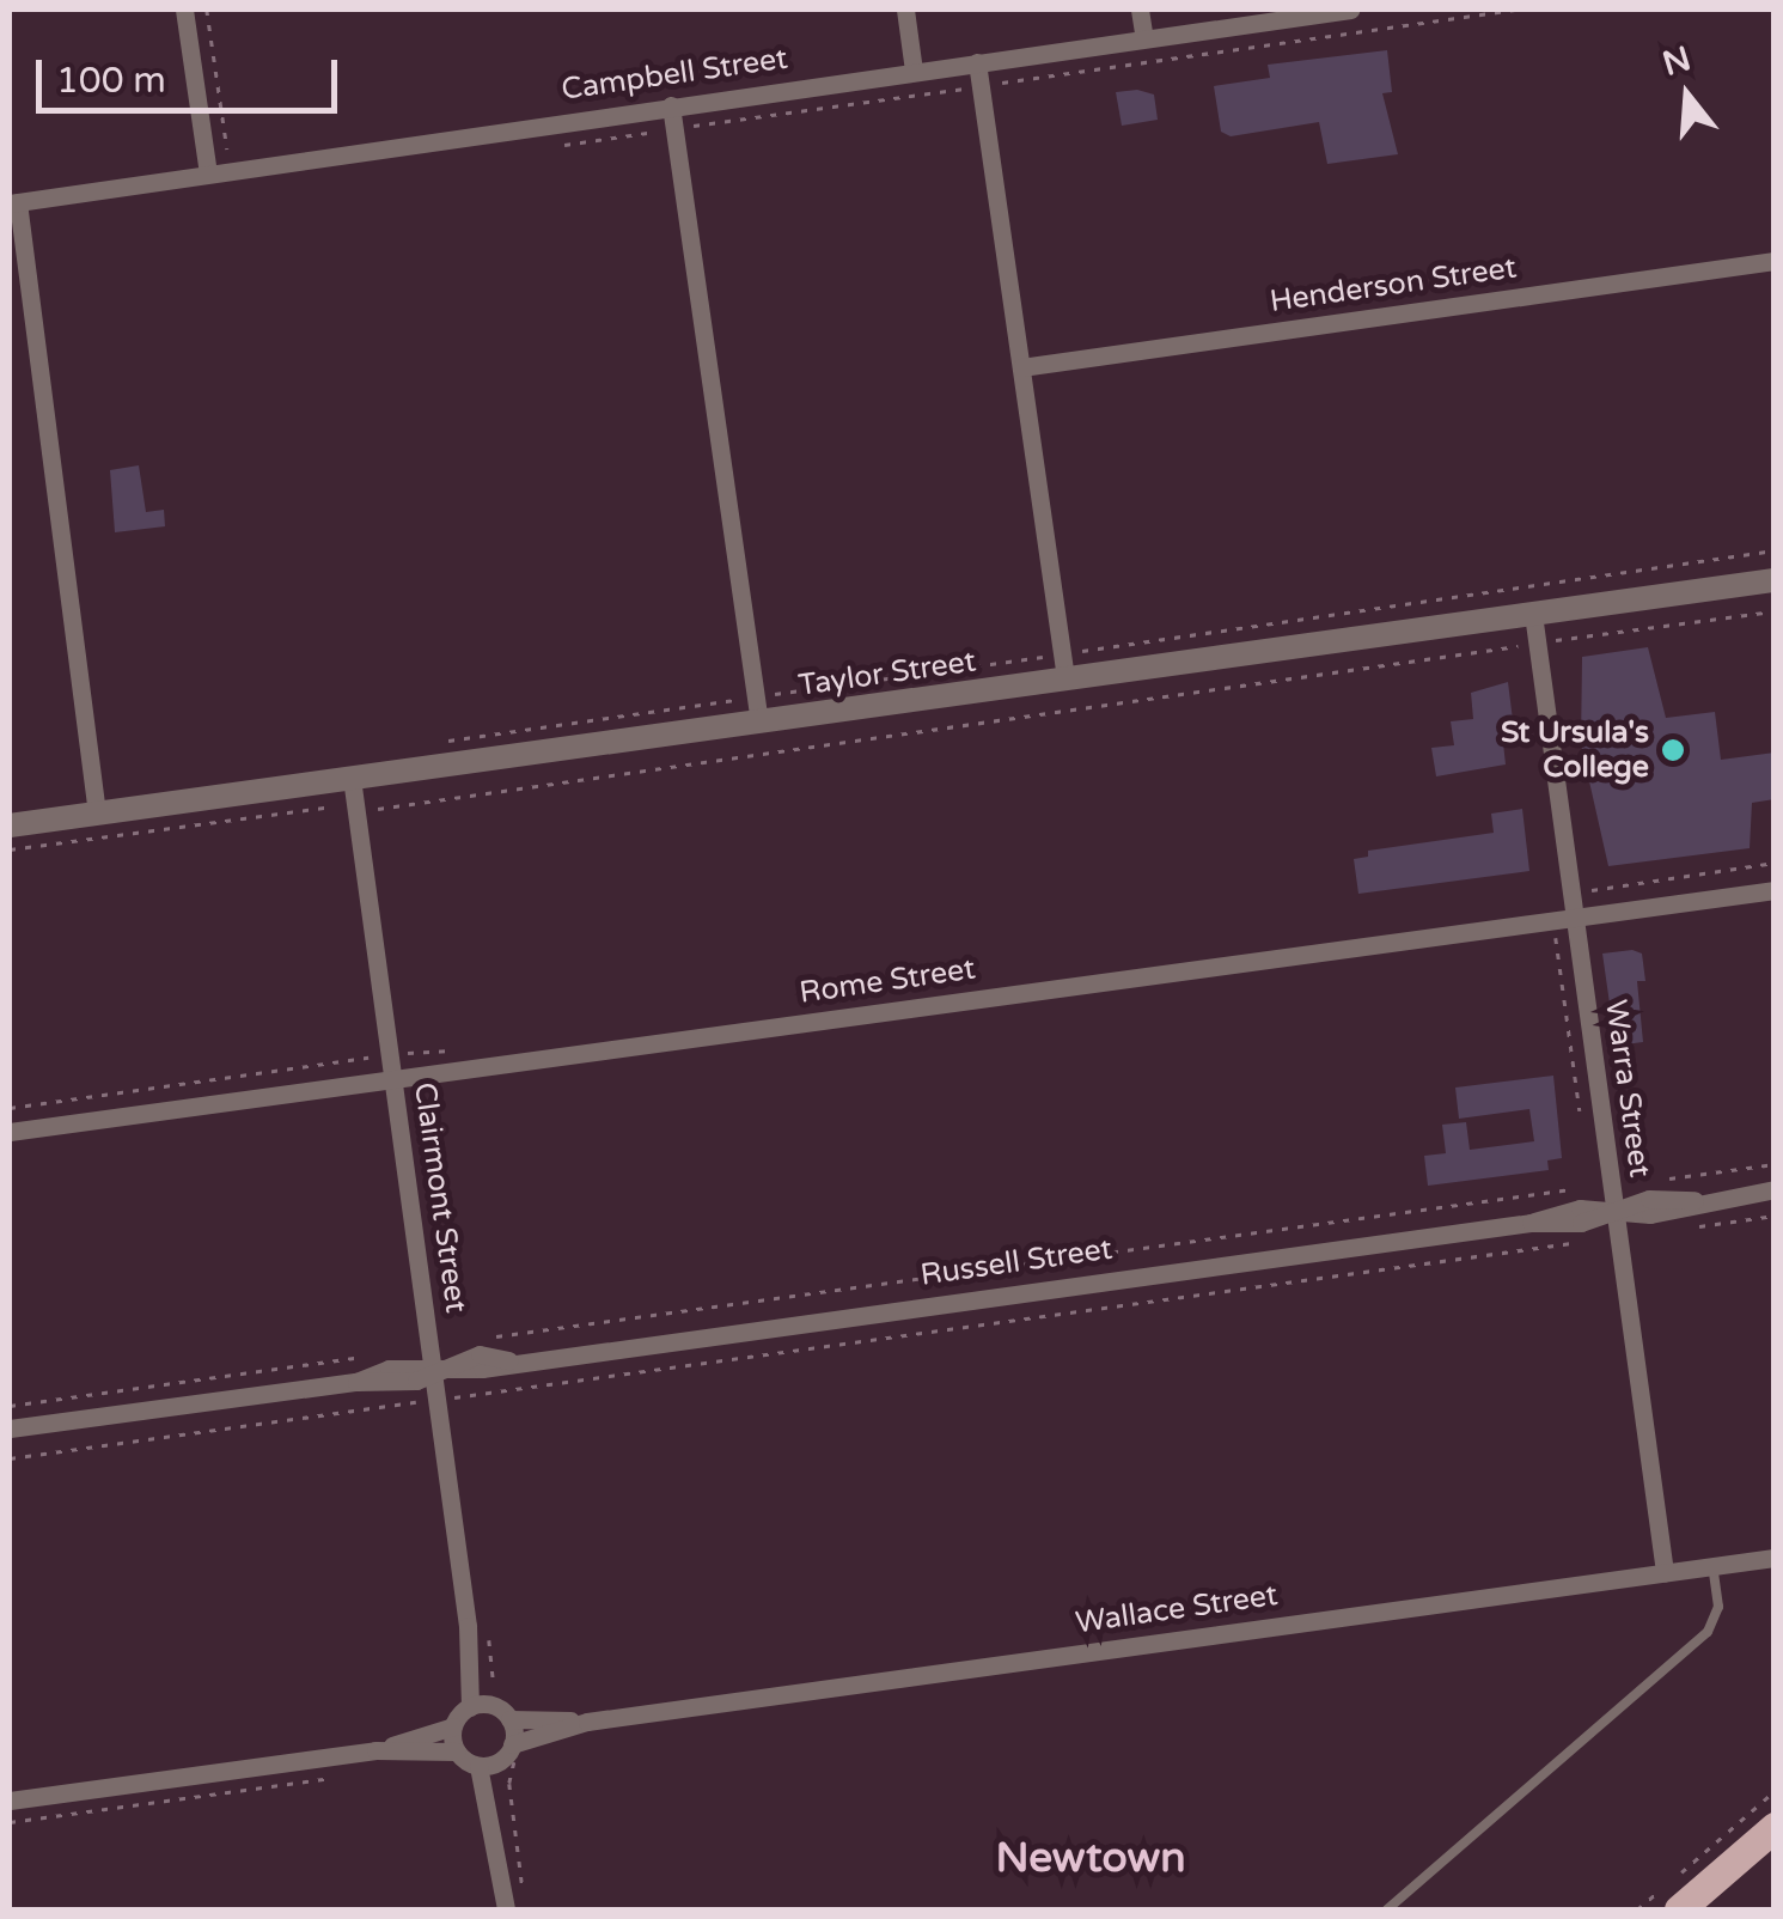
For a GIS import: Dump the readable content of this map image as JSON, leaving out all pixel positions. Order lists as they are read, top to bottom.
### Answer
{
  "streets": {
    "street": [
      "Campbell Street",
      "Henderson Street",
      "Taylor Street",
      "Rome Street",
      "Warra Street",
      "Clairmont Street",
      "Russell Street",
      "Wallace Street"
    ]
  },
  "crossings": [
    ["Taylor Street", "Warra Street"],
    ["Taylor Street", "Clairmont Street"],
    ["Rome Street", "Warra Street"],
    ["Rome Street", "Clairmont Street"],
    ["Warra Street", "Russell Street"],
    ["Warra Street", "Wallace Street"],
    ["Clairmont Street", "Russell Street"],
    ["Clairmont Street", "Wallace Street"]
  ],
  "districts": ["Newtown"],
  "places": ["St Ursula's College"],
  "scale_bar": "100 m",
  "north": "top"
}
